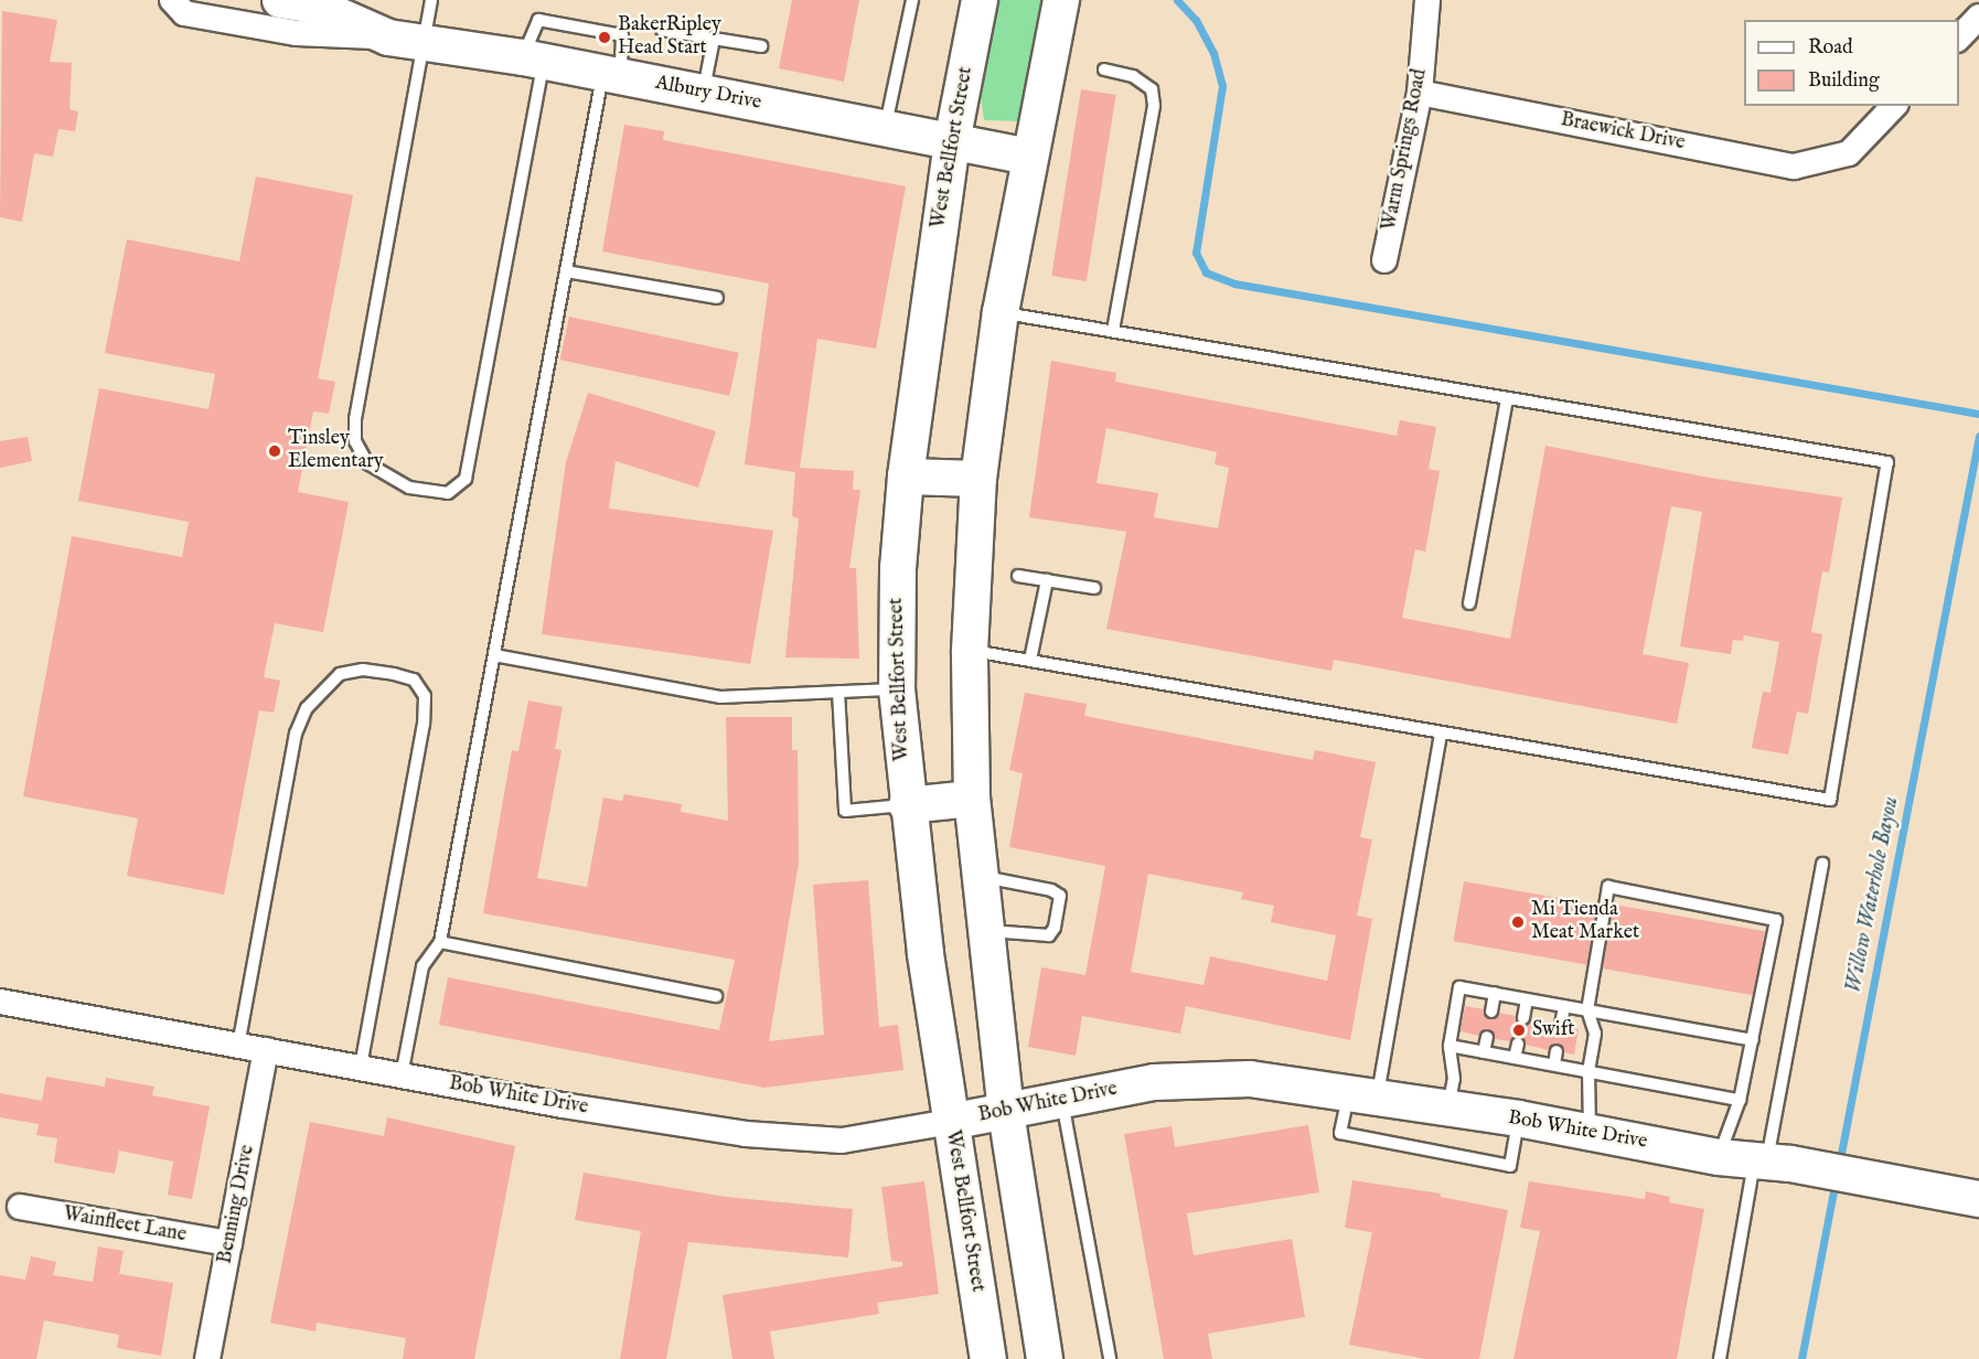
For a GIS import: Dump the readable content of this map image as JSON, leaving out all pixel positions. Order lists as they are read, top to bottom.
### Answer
{
  "streets": {
    "main road": ["Albury Drive", "West Bellfort Street", "Bob White Drive"],
    "street": [
      "Braewick Drive",
      "Warm Springs Road",
      "Benning Drive",
      "Wainfleet Lane"
    ]
  },
  "crossings": [
    ["Albury Drive", "West Bellfort Street"],
    ["Braewick Drive", "Warm Springs Road"],
    ["West Bellfort Street", "Bob White Drive"],
    ["Bob White Drive", "Benning Drive"],
    ["Benning Drive", "Wainfleet Lane"]
  ],
  "water": ["Willow Waterhole Bayou"],
  "places": [
    "BakerRipley Head Start",
    "Tinsley Elementary",
    "Mi Tienda Meat Market",
    "Swift"
  ],
  "legend": ["Road", "Building"]
}
